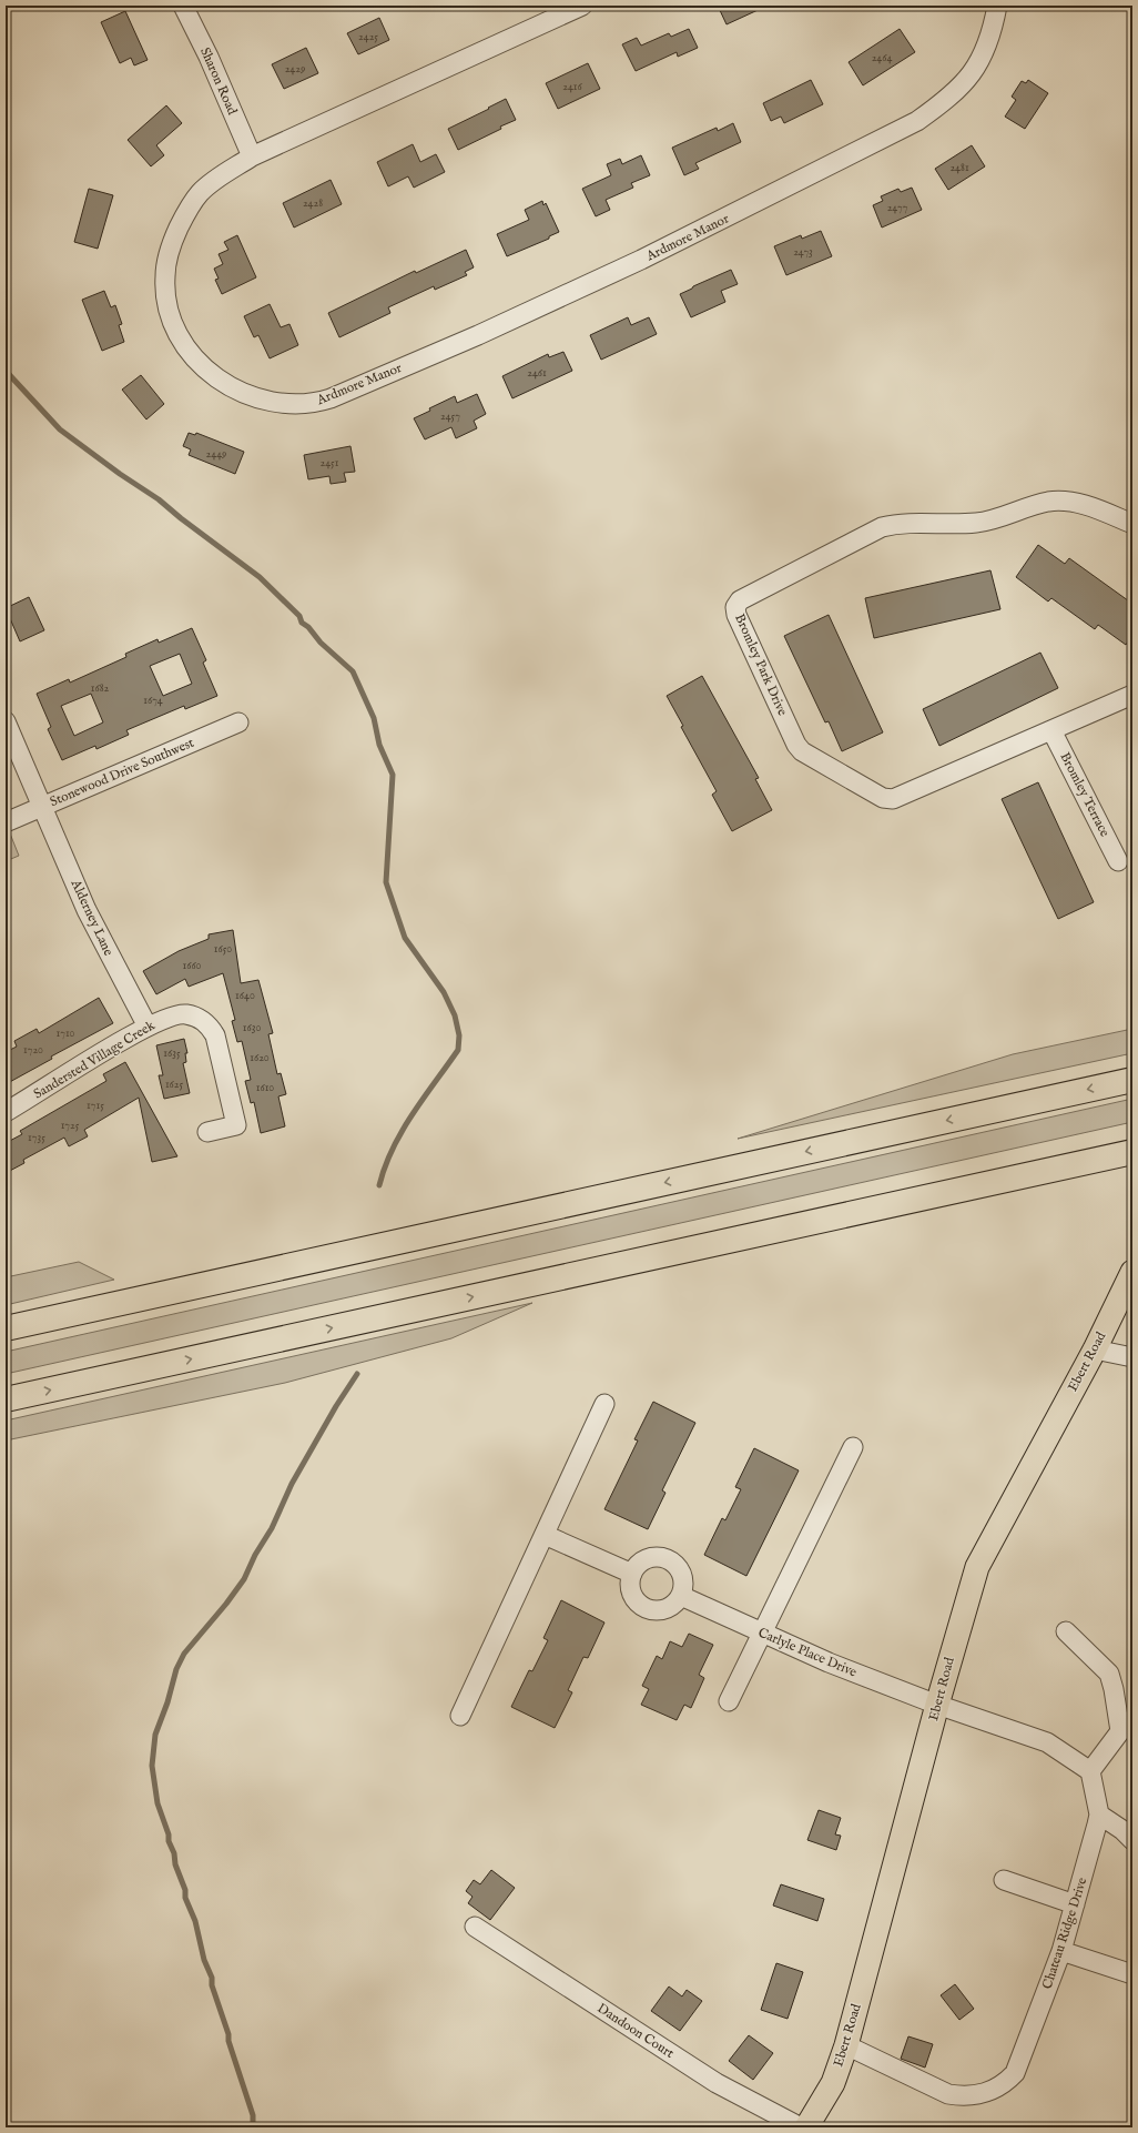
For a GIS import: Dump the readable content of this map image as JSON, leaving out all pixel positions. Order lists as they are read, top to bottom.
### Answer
{
  "streets": {
    "main road": ["Ebert Road"],
    "street": [
      "Sharon Road",
      "Ardmore Manor",
      "Bromley Park Drive",
      "Stonewood Drive Southwest",
      "Bromley Terrace",
      "Alderney Lane",
      "Sandersted Village Creek",
      "Carlyle Place Drive",
      "Chateau Ridge Drive",
      "Dandoon Court"
    ]
  },
  "crossings": [
    ["Sharon Road", "Ardmore Manor"],
    ["Bromley Park Drive", "Bromley Terrace"],
    ["Stonewood Drive Southwest", "Alderney Lane"],
    ["Alderney Lane", "Sandersted Village Creek"],
    ["Ebert Road", "Carlyle Place Drive"],
    ["Ebert Road", "Chateau Ridge Drive"]
  ],
  "house_numbers": [
    "2425",
    "2464",
    "2429",
    "2416",
    "2481",
    "2428",
    "2477",
    "2473",
    "2461",
    "2457",
    "2449",
    "2451",
    "1682",
    "1674",
    "1650",
    "1660",
    "1640",
    "1630",
    "1710",
    "1720",
    "1635",
    "1620",
    "1625",
    "1610",
    "1715",
    "1725",
    "1735"
  ]
}
